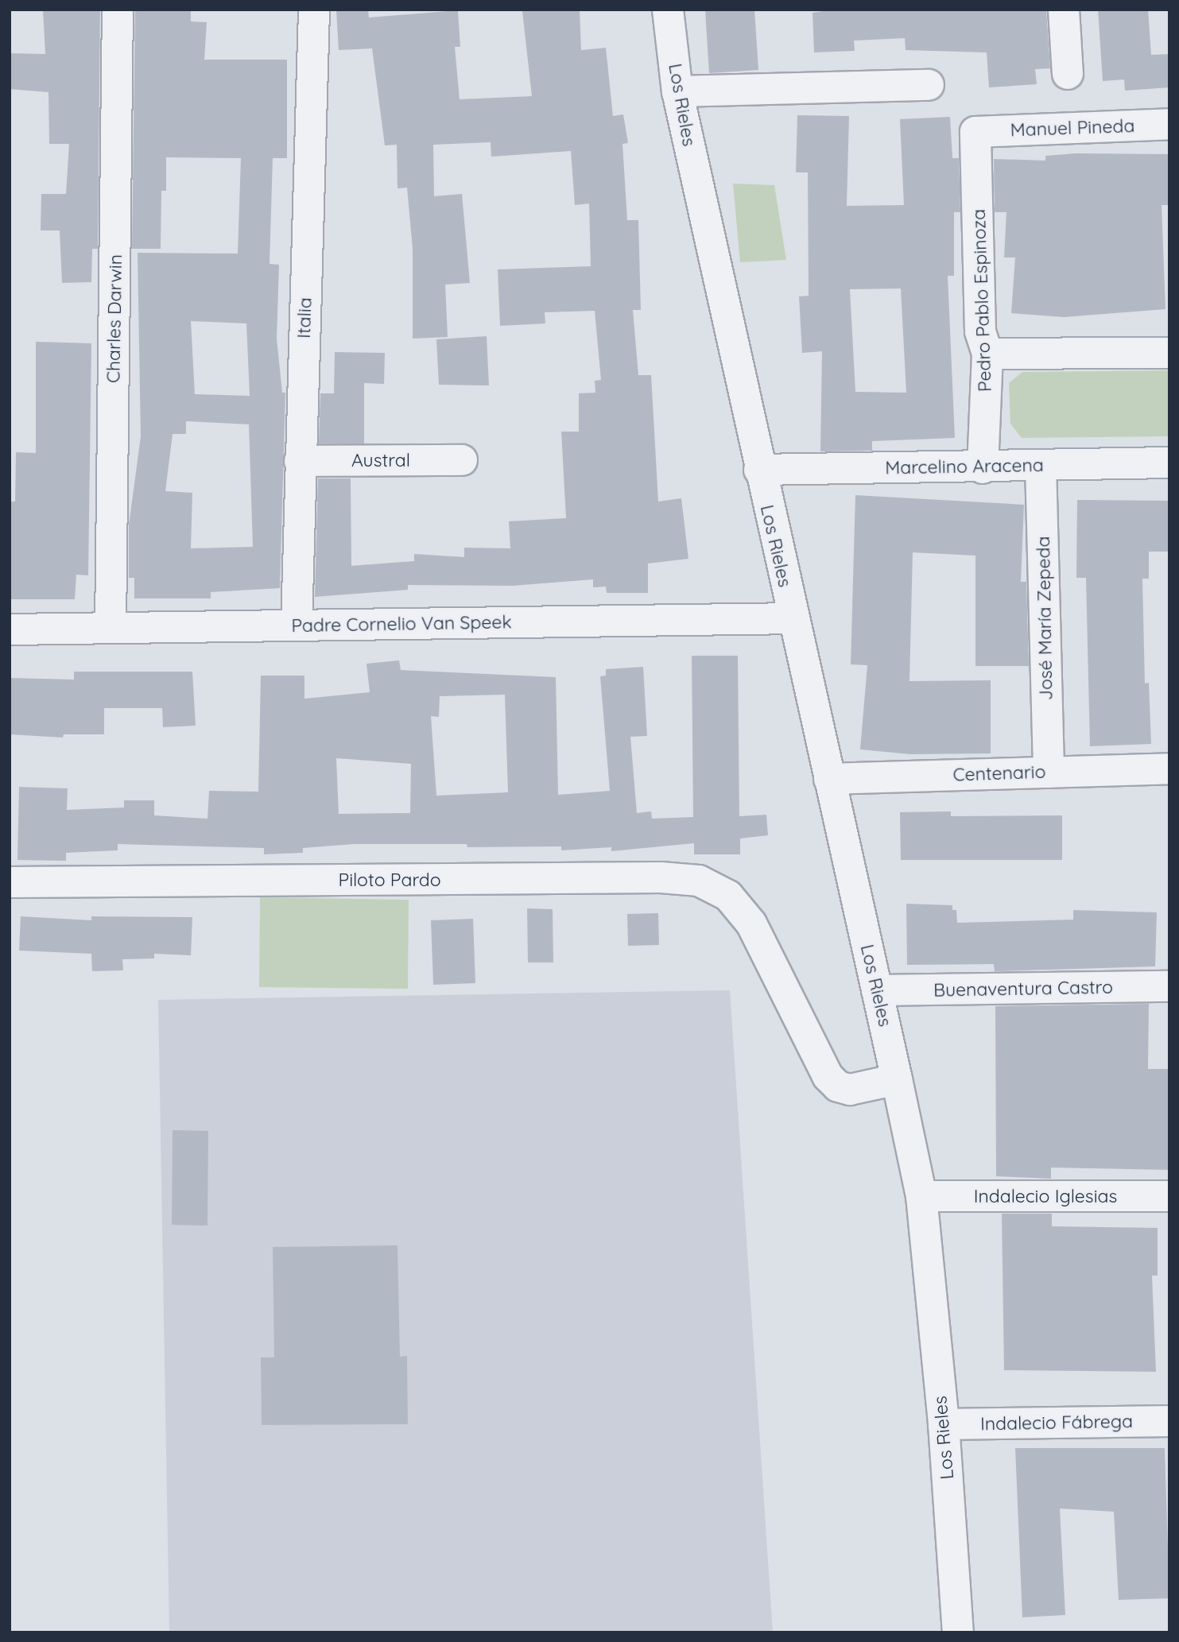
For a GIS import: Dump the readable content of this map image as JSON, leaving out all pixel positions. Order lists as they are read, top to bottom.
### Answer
{
  "streets": {
    "street": [
      "Los Rieles",
      "Manuel Pineda",
      "Pedro Pablo Espinoza",
      "Italia",
      "Charles Darwin",
      "Austral",
      "Marcelino Aracena",
      "José María Zepeda",
      "Padre Cornelio Van Speek",
      "Centenario",
      "Piloto Pardo",
      "Buenaventura Castro",
      "Indalecio Iglesias",
      "Indalecio Fábrega"
    ]
  },
  "crossings": [
    ["Los Rieles", "Marcelino Aracena"],
    ["Los Rieles", "Padre Cornelio Van Speek"],
    ["Los Rieles", "Centenario"],
    ["Los Rieles", "Piloto Pardo"],
    ["Los Rieles", "Buenaventura Castro"],
    ["Los Rieles", "Indalecio Iglesias"],
    ["Los Rieles", "Indalecio Fábrega"],
    ["Manuel Pineda", "Pedro Pablo Espinoza"],
    ["Pedro Pablo Espinoza", "Marcelino Aracena"],
    ["Italia", "Austral"],
    ["Italia", "Padre Cornelio Van Speek"],
    ["Charles Darwin", "Padre Cornelio Van Speek"],
    ["Marcelino Aracena", "José María Zepeda"],
    ["José María Zepeda", "Centenario"]
  ]
}
